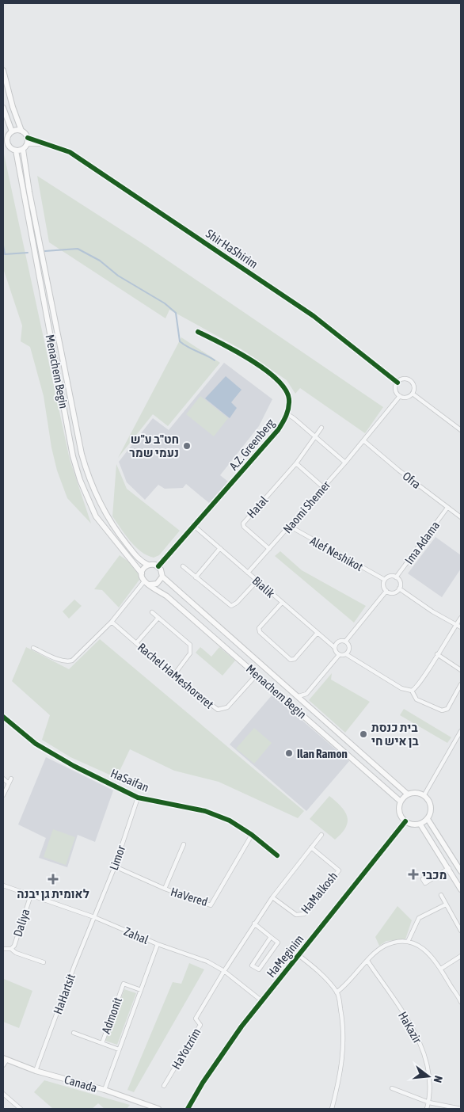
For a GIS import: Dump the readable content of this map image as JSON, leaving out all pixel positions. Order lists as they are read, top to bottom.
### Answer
{
  "streets": {
    "main road": ["Menachem Begin", "HaMeginim", "Canada"],
    "street": [
      "Shir HaShirim",
      "A.Z. Greenberg",
      "Ofra",
      "Hatal",
      "Naomi Shemer",
      "Ima Adama",
      "Alef Neshikot",
      "Bialik",
      "Rachel HaMeshoreret",
      "HaSaifan",
      "Limor",
      "HaMalkosh",
      "HaVered",
      "Daliya",
      "Zahal",
      "HaHartsit",
      "Admonit",
      "HaKazir",
      "HaYotzrim"
    ]
  },
  "crossings": [
    ["Shir HaShirim", "Menachem Begin"],
    ["Shir HaShirim", "Naomi Shemer"],
    ["Menachem Begin", "A.Z. Greenberg"],
    ["Menachem Begin", "Rachel HaMeshoreret"],
    ["Menachem Begin", "HaMeginim"],
    ["A.Z. Greenberg", "Bialik"],
    ["Ofra", "Naomi Shemer"],
    ["Ofra", "Ima Adama"],
    ["Hatal", "Naomi Shemer"],
    ["Naomi Shemer", "Alef Neshikot"],
    ["Naomi Shemer", "Bialik"],
    ["Ima Adama", "Alef Neshikot"],
    ["HaSaifan", "Limor"],
    ["HaSaifan", "HaVered"],
    ["Limor", "HaVered"],
    ["Limor", "Zahal"],
    ["Limor", "HaHartsit"],
    ["Daliya", "Zahal"],
    ["Zahal", "HaMeginim"],
    ["Zahal", "HaHartsit"],
    ["Zahal", "Admonit"],
    ["Zahal", "HaYotzrim"],
    ["HaHartsit", "Canada"],
    ["Admonit", "Canada"]
  ],
  "places": {
    "other": ["חט\"ב ע\"ש נעמי שמר", "בית כנסת בן איש חי", "Ilan Ramon"],
    "health": ["מכבי", "לאומית גן יבנה"]
  },
  "north": "right"
}
